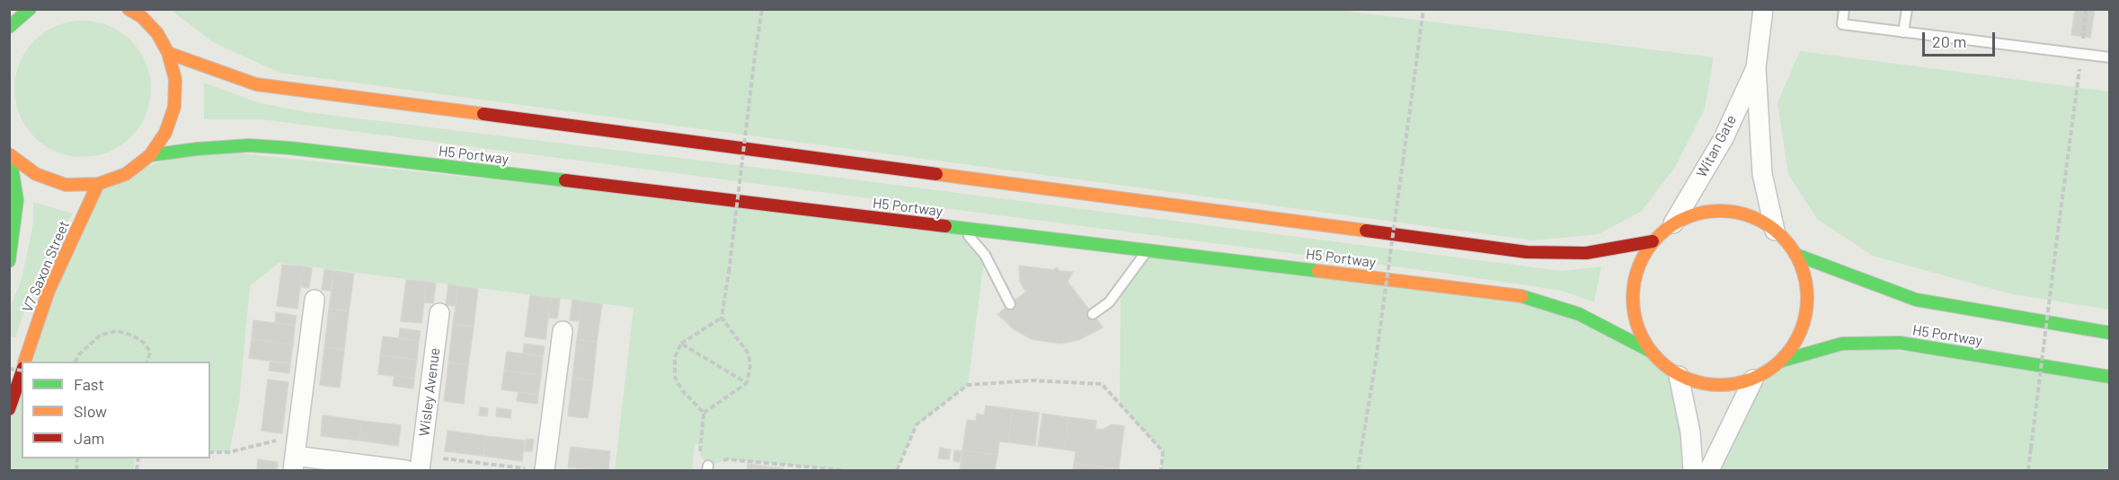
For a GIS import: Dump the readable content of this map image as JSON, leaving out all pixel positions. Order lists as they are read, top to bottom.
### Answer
{
  "streets": {
    "main road": ["H5 Portway", "V7 Saxon Street"],
    "street": ["Witan Gate", "Wisley Avenue"]
  },
  "crossings": [
    ["Witan Gate", "H5 Portway"]
  ],
  "legend": ["Fast", "Slow", "Jam"],
  "scale_bar": "20 m"
}
